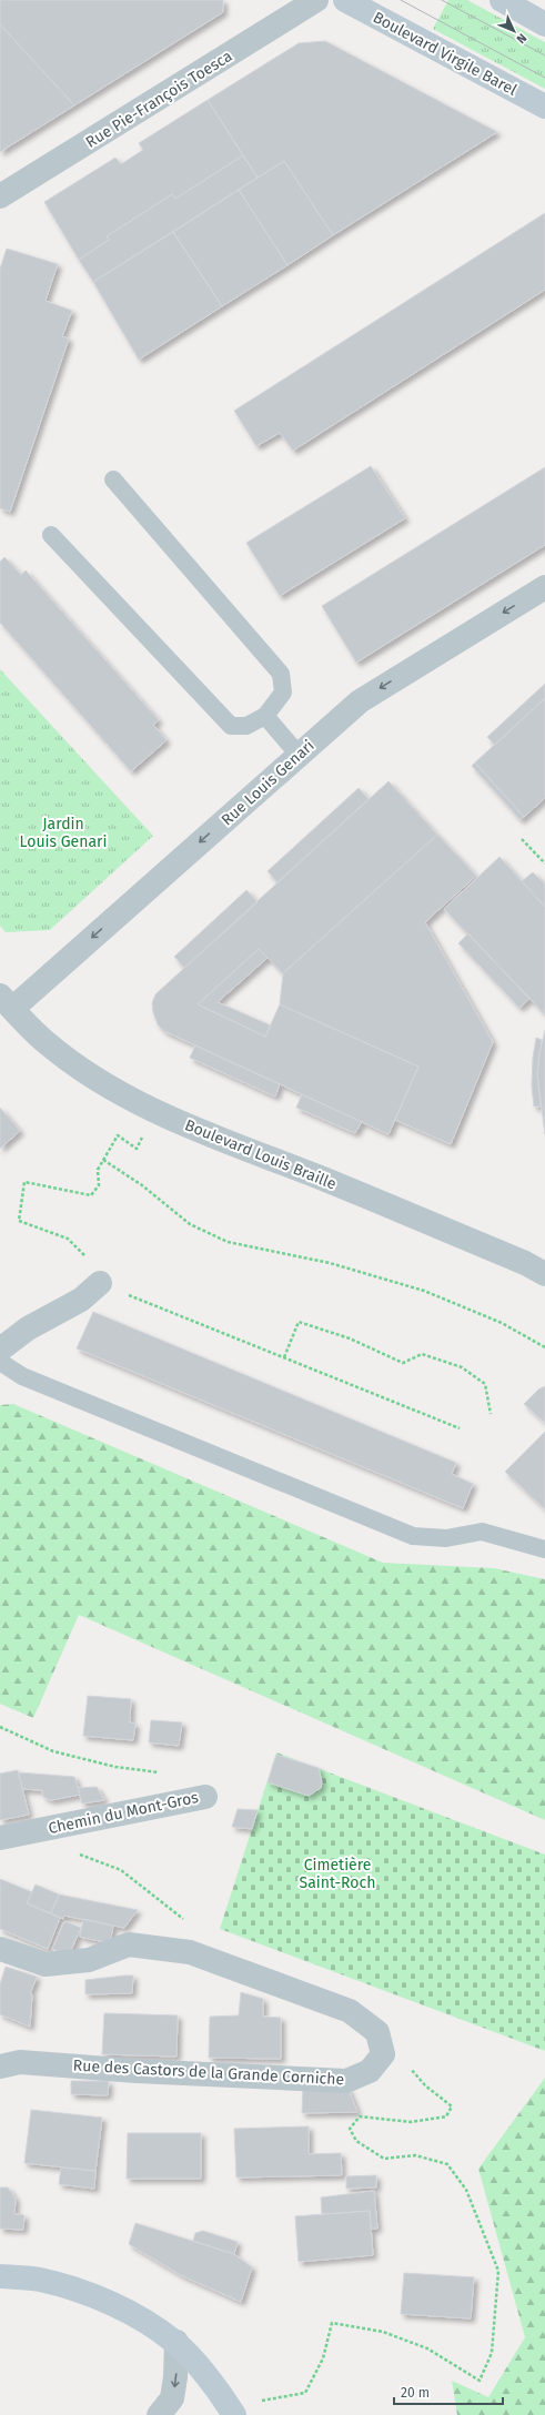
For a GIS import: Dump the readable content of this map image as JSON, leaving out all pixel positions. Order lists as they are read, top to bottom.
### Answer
{
  "streets": {
    "main road": ["Boulevard Virgile Barel"],
    "street": [
      "Rue Pie-François Toesca",
      "Rue Louis Genari",
      "Boulevard Louis Braille",
      "Chemin du Mont-Gros",
      "Rue des Castors de la Grande Corniche"
    ]
  },
  "crossings": [
    ["Rue Louis Genari", "Boulevard Louis Braille"]
  ],
  "one_way": ["Rue Louis Genari"],
  "parks": ["Jardin Louis Genari", "Cimetière Saint-Roch"],
  "scale_bar": "20 m",
  "north": "bottom right"
}
